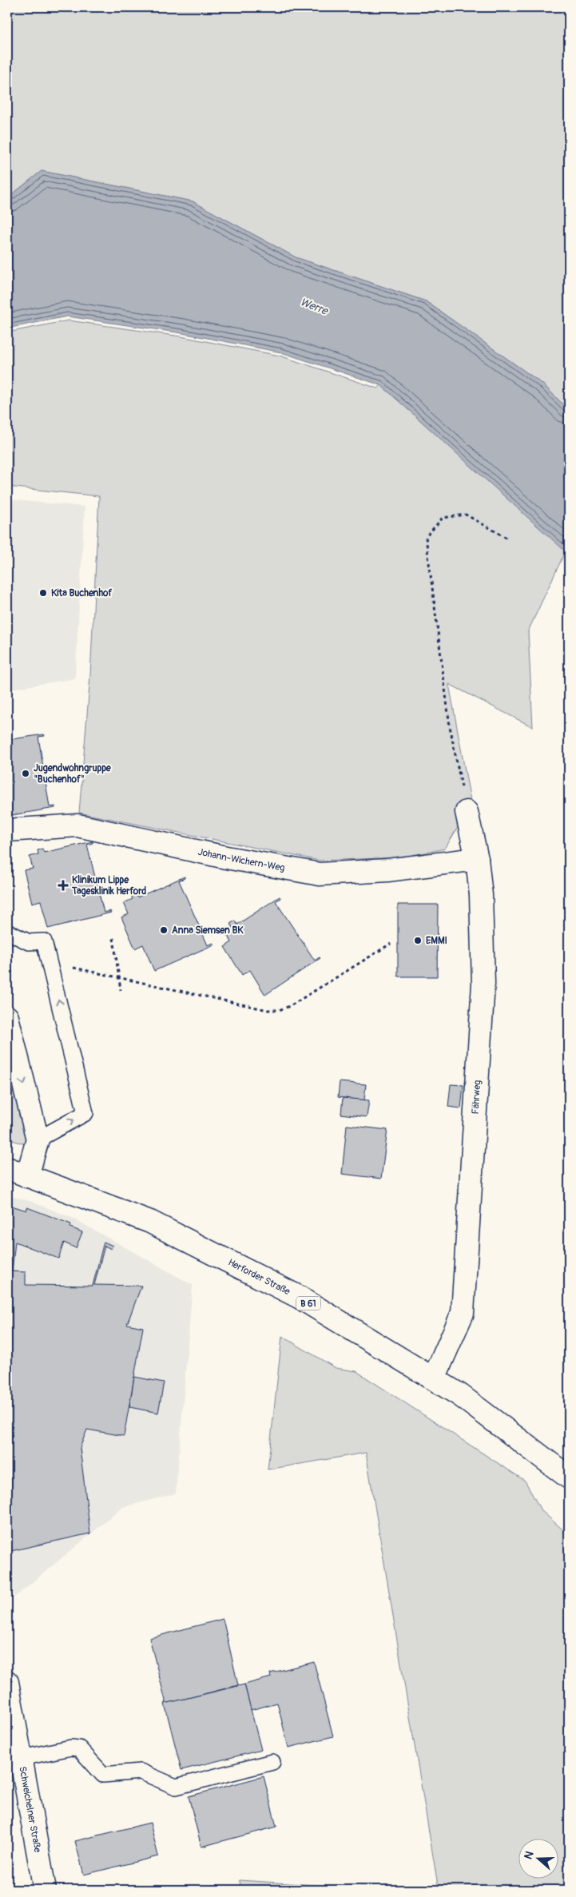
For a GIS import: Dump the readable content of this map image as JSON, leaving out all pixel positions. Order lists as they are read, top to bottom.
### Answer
{
  "streets": {
    "street": [
      "Johann-Wichern-Weg",
      "Fährweg",
      "Herforder Straße",
      "B 61",
      "Schweichelner Straße"
    ]
  },
  "crossings": [
    ["Johann-Wichern-Weg", "Fährweg"],
    ["Fährweg", "Herforder Straße"]
  ],
  "water": ["Werre"],
  "places": {
    "other": [
      "Kita Buchenhof",
      "Jugendwohngruppe \"Buchenhof\"",
      "Anna Siemsen BK",
      "EMMI"
    ],
    "health": ["Klinikum Lippe Tagesklinik Herford"]
  },
  "north": "left"
}
